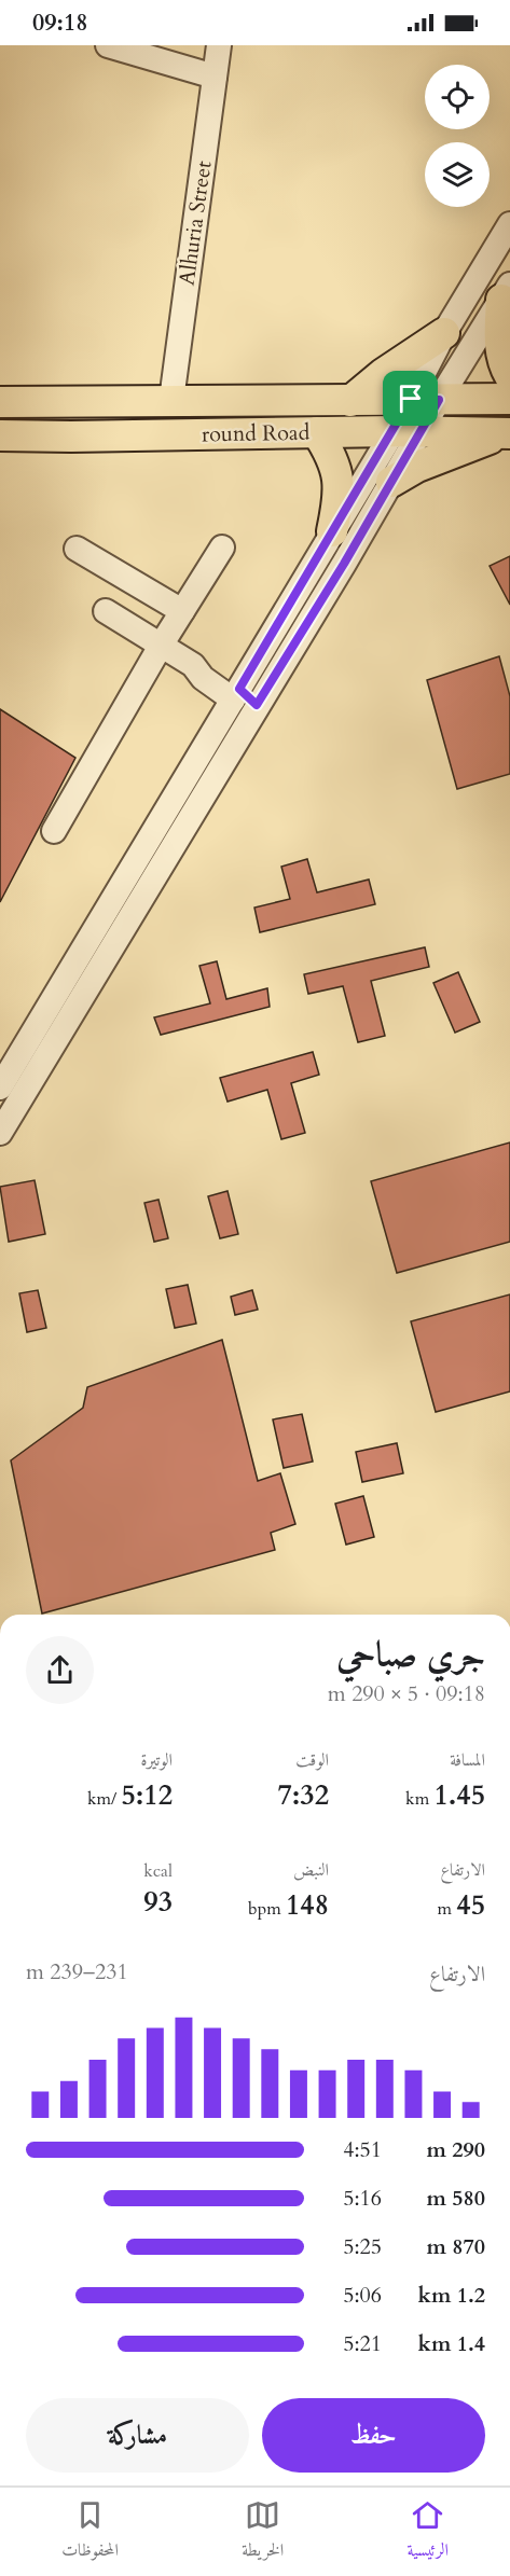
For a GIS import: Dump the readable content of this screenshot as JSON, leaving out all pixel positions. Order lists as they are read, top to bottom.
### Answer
{
  "streets": {
    "main road": ["round Road"],
    "street": ["Alhuria Street"]
  },
  "crossings": [
    ["Alhuria Street", "round Road"]
  ],
  "page": {
    "status": "09:18",
    "heading": ["جري صباحي", "09:18 · 5 × 290 m"],
    "stats": [
      ["المسافة", "1.45 km"],
      ["الوقت", "7:32"],
      ["الوتيرة", "5:12 /km"],
      ["الارتفاع", "45 m"],
      ["النبض", "148 bpm"],
      ["kcal", "93"]
    ],
    "chart": ["الارتفاع", "231–239 m"],
    "list": [
      {
        "name": "290 m",
        "note": "4:51"
      },
      {
        "name": "580 m",
        "note": "5:16"
      },
      {
        "name": "870 m",
        "note": "5:25"
      },
      {
        "name": "1.2 km",
        "note": "5:06"
      },
      {
        "name": "1.4 km",
        "note": "5:21"
      }
    ],
    "buttons": ["حفظ", "مشاركة"],
    "tabs": ["الرئيسية", "الخريطة", "المحفوظات"]
  }
}
